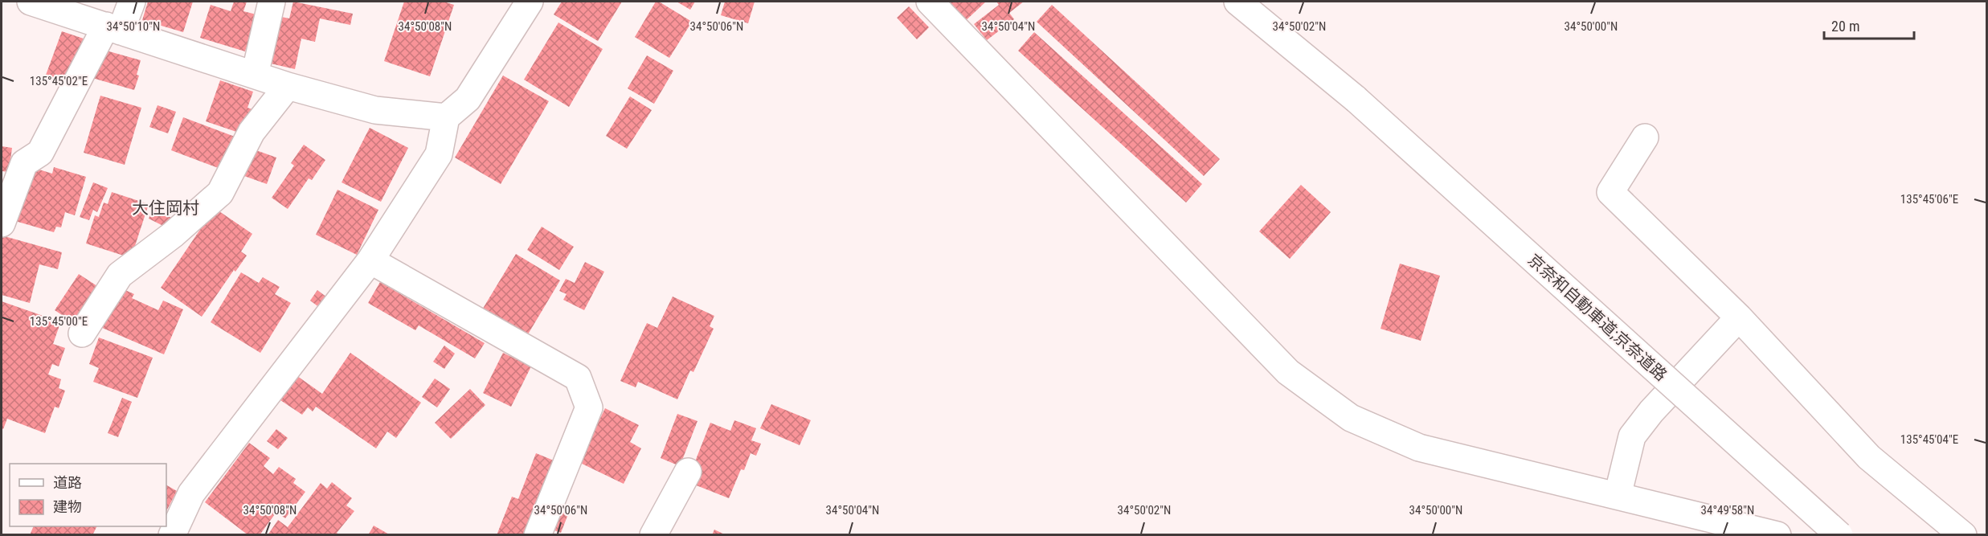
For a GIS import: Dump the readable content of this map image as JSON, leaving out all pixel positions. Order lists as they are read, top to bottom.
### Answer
{
  "streets": {
    "main road": ["京奈和自動車道;京奈道路"]
  },
  "districts": ["大住岡村"],
  "legend": ["道路", "建物"],
  "scale_bar": "20 m",
  "coordinates": [
    "34°50'10\"N",
    "34°50'08\"N",
    "34°50'06\"N",
    "34°50'04\"N",
    "34°50'02\"N",
    "34°50'00\"N",
    "135°45'02\"E",
    "135°45'06\"E",
    "135°45'00\"E",
    "135°45'04\"E",
    "34°49'58\"N"
  ]
}
